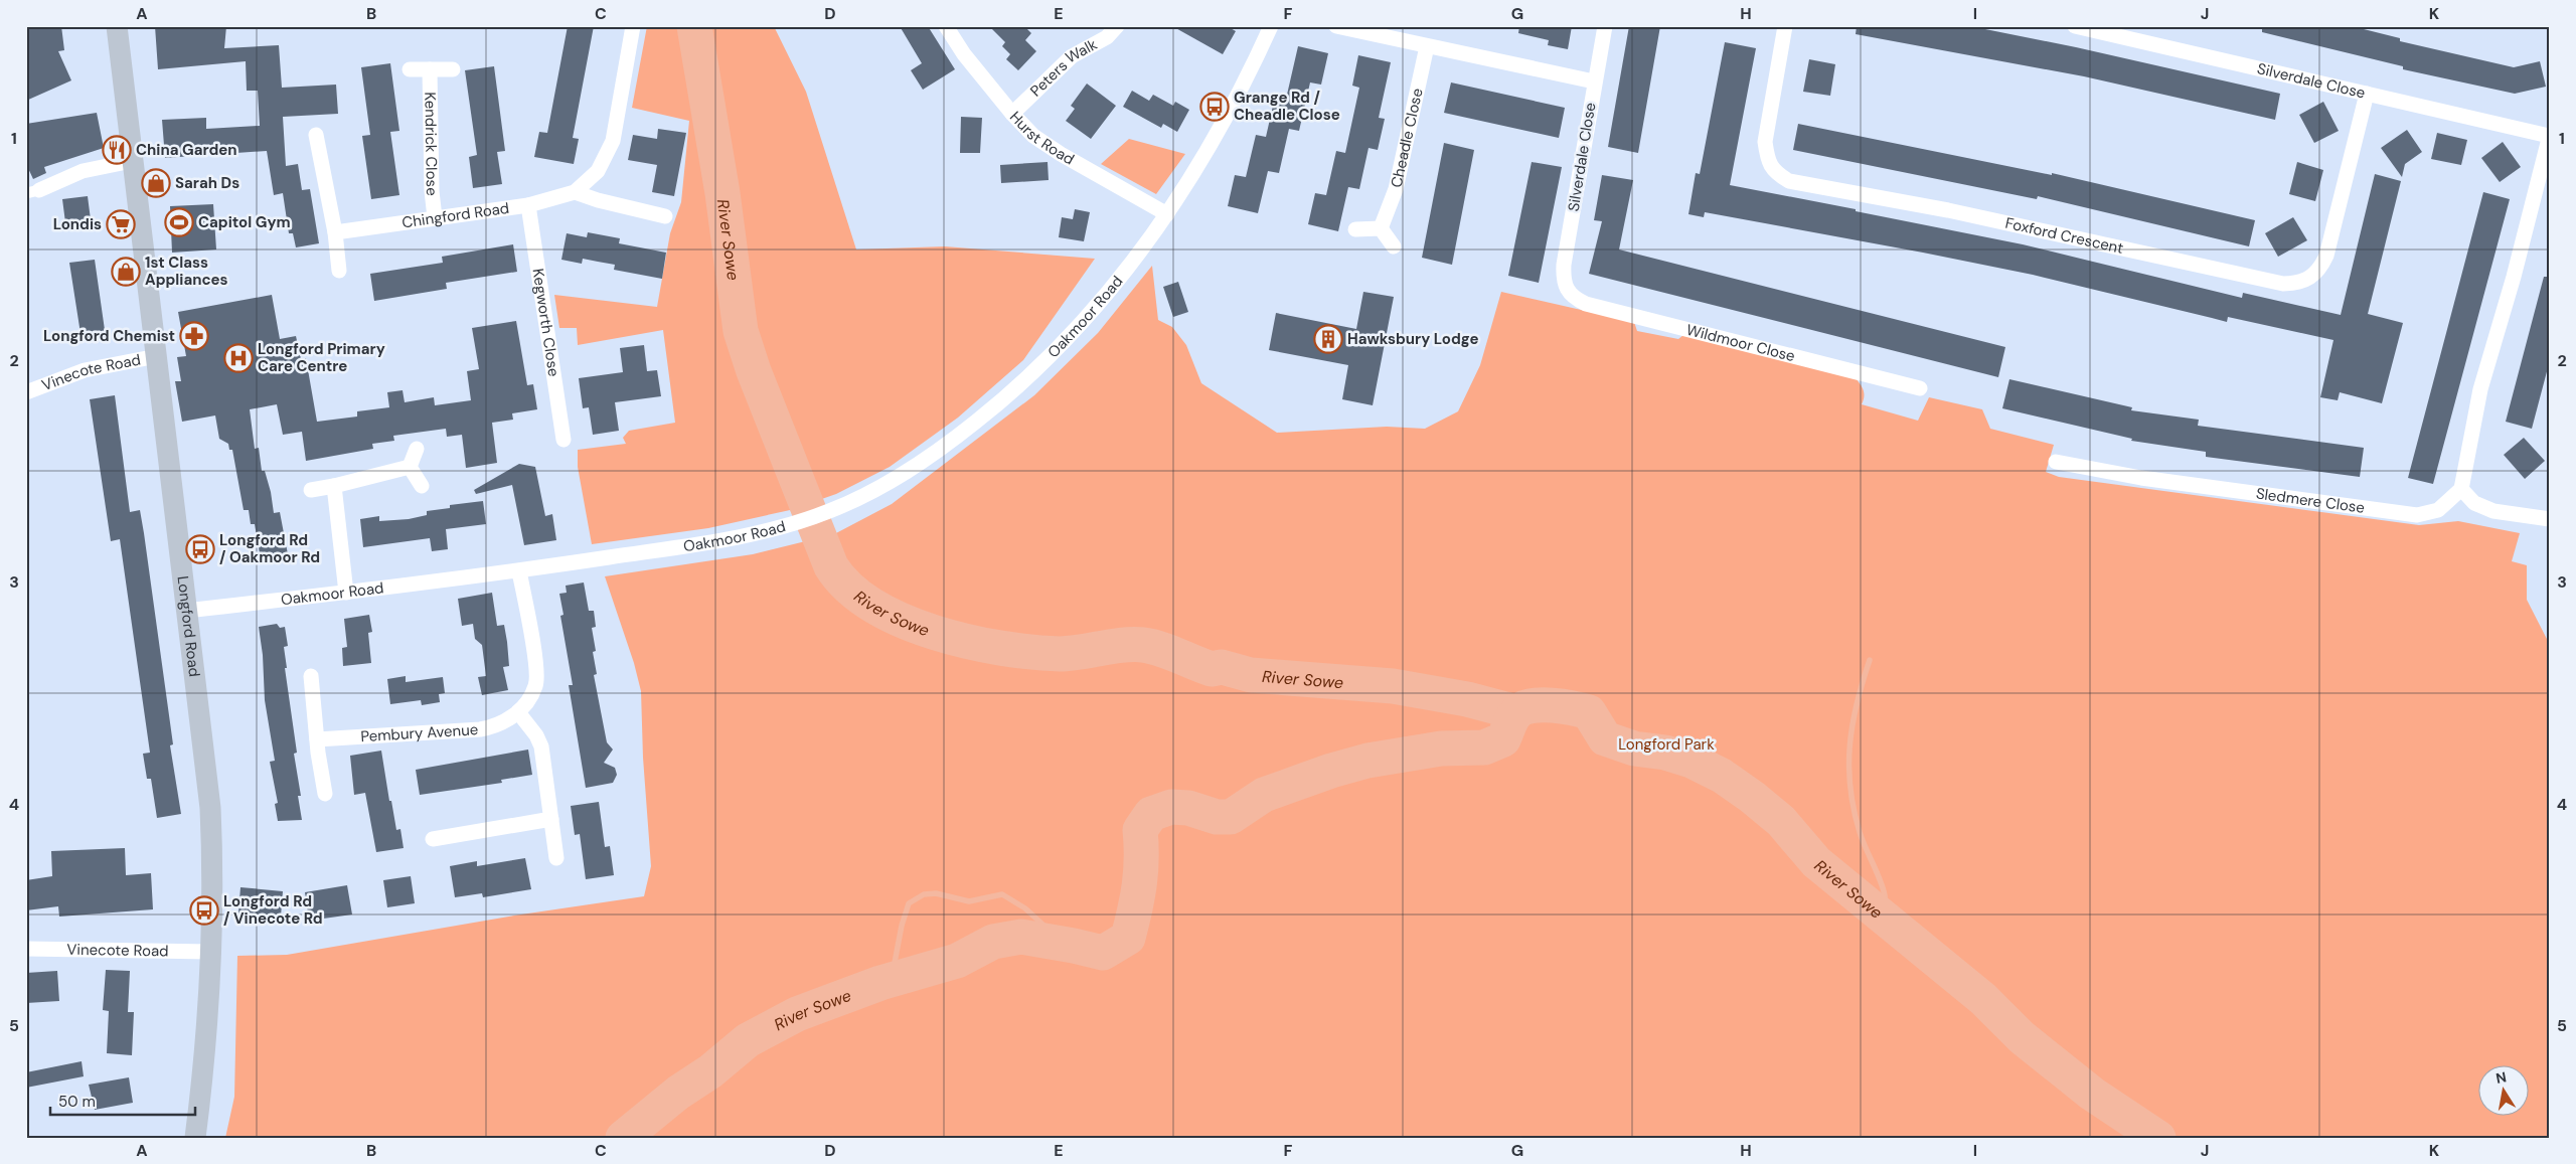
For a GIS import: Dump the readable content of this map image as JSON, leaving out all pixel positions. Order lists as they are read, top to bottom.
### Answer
{
  "streets": {
    "main road": ["Longford Road"],
    "street": [
      "Peters Walk",
      "Silverdale Close",
      "Hurst Road",
      "Cheadle Close",
      "Kendrick Close",
      "Chingford Road",
      "Foxford Crescent",
      "Oakmoor Road",
      "Kegworth Close",
      "Wildmoor Close",
      "Vinecote Road",
      "Sledmere Close",
      "Pembury Avenue"
    ]
  },
  "crossings": [
    ["Peters Walk", "Hurst Road"],
    ["Silverdale Close", "Foxford Crescent"],
    ["Silverdale Close", "Wildmoor Close"],
    ["Silverdale Close", "Sledmere Close"],
    ["Hurst Road", "Oakmoor Road"],
    ["Kendrick Close", "Chingford Road"],
    ["Chingford Road", "Kegworth Close"],
    ["Oakmoor Road", "Longford Road"],
    ["Oakmoor Road", "Pembury Avenue"],
    ["Vinecote Road", "Longford Road"]
  ],
  "water": ["River Sowe"],
  "parks": ["Longford Park"],
  "places": {
    "bus stop": ["Grange Rd / Cheadle Close", "Longford Rd / Oakmoor Rd", "Longford Rd / Vinecote Rd"],
    "restaurant": ["China Garden"],
    "shop": ["Sarah Ds", "1st Class Appliances"],
    "sports": ["Capitol Gym"],
    "supermarket": ["Londis"],
    "pharmacy": ["Longford Chemist"],
    "building": ["Hawksbury Lodge"],
    "hospital": ["Longford Primary Care Centre"]
  },
  "scale_bar": "50 m",
  "north": "top",
  "grid": {
    "columns": [
      "A",
      "B",
      "C",
      "D",
      "E",
      "F",
      "G",
      "H",
      "I",
      "J",
      "K"
    ],
    "rows": [
      "1",
      "2",
      "3",
      "4",
      "5"
    ]
  }
}
